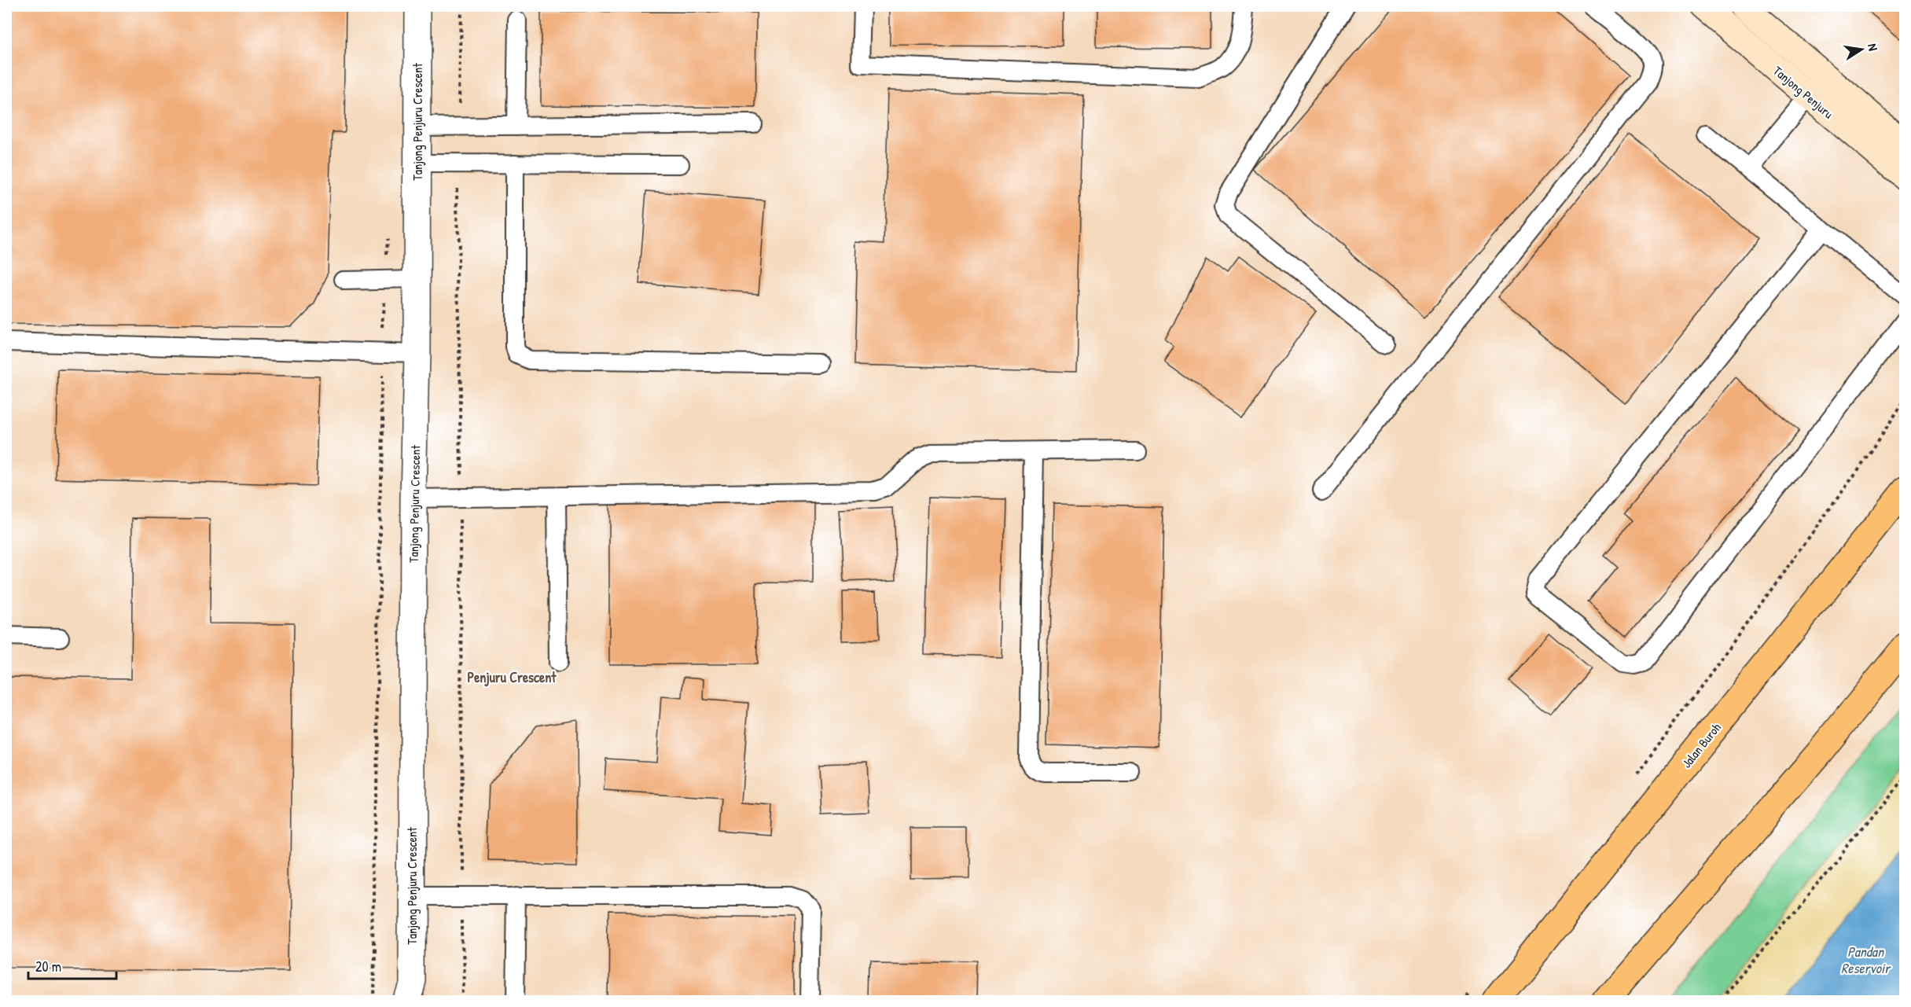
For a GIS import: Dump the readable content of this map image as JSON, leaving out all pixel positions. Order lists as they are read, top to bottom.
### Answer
{
  "streets": {
    "highway": ["Jalan Buroh"],
    "main road": ["Tanjong Penjuru"],
    "street": ["Tanjong Penjuru Crescent"]
  },
  "districts": ["Penjuru Crescent"],
  "water": ["Pandan Reservoir"],
  "scale_bar": "20 m",
  "north": "right"
}
